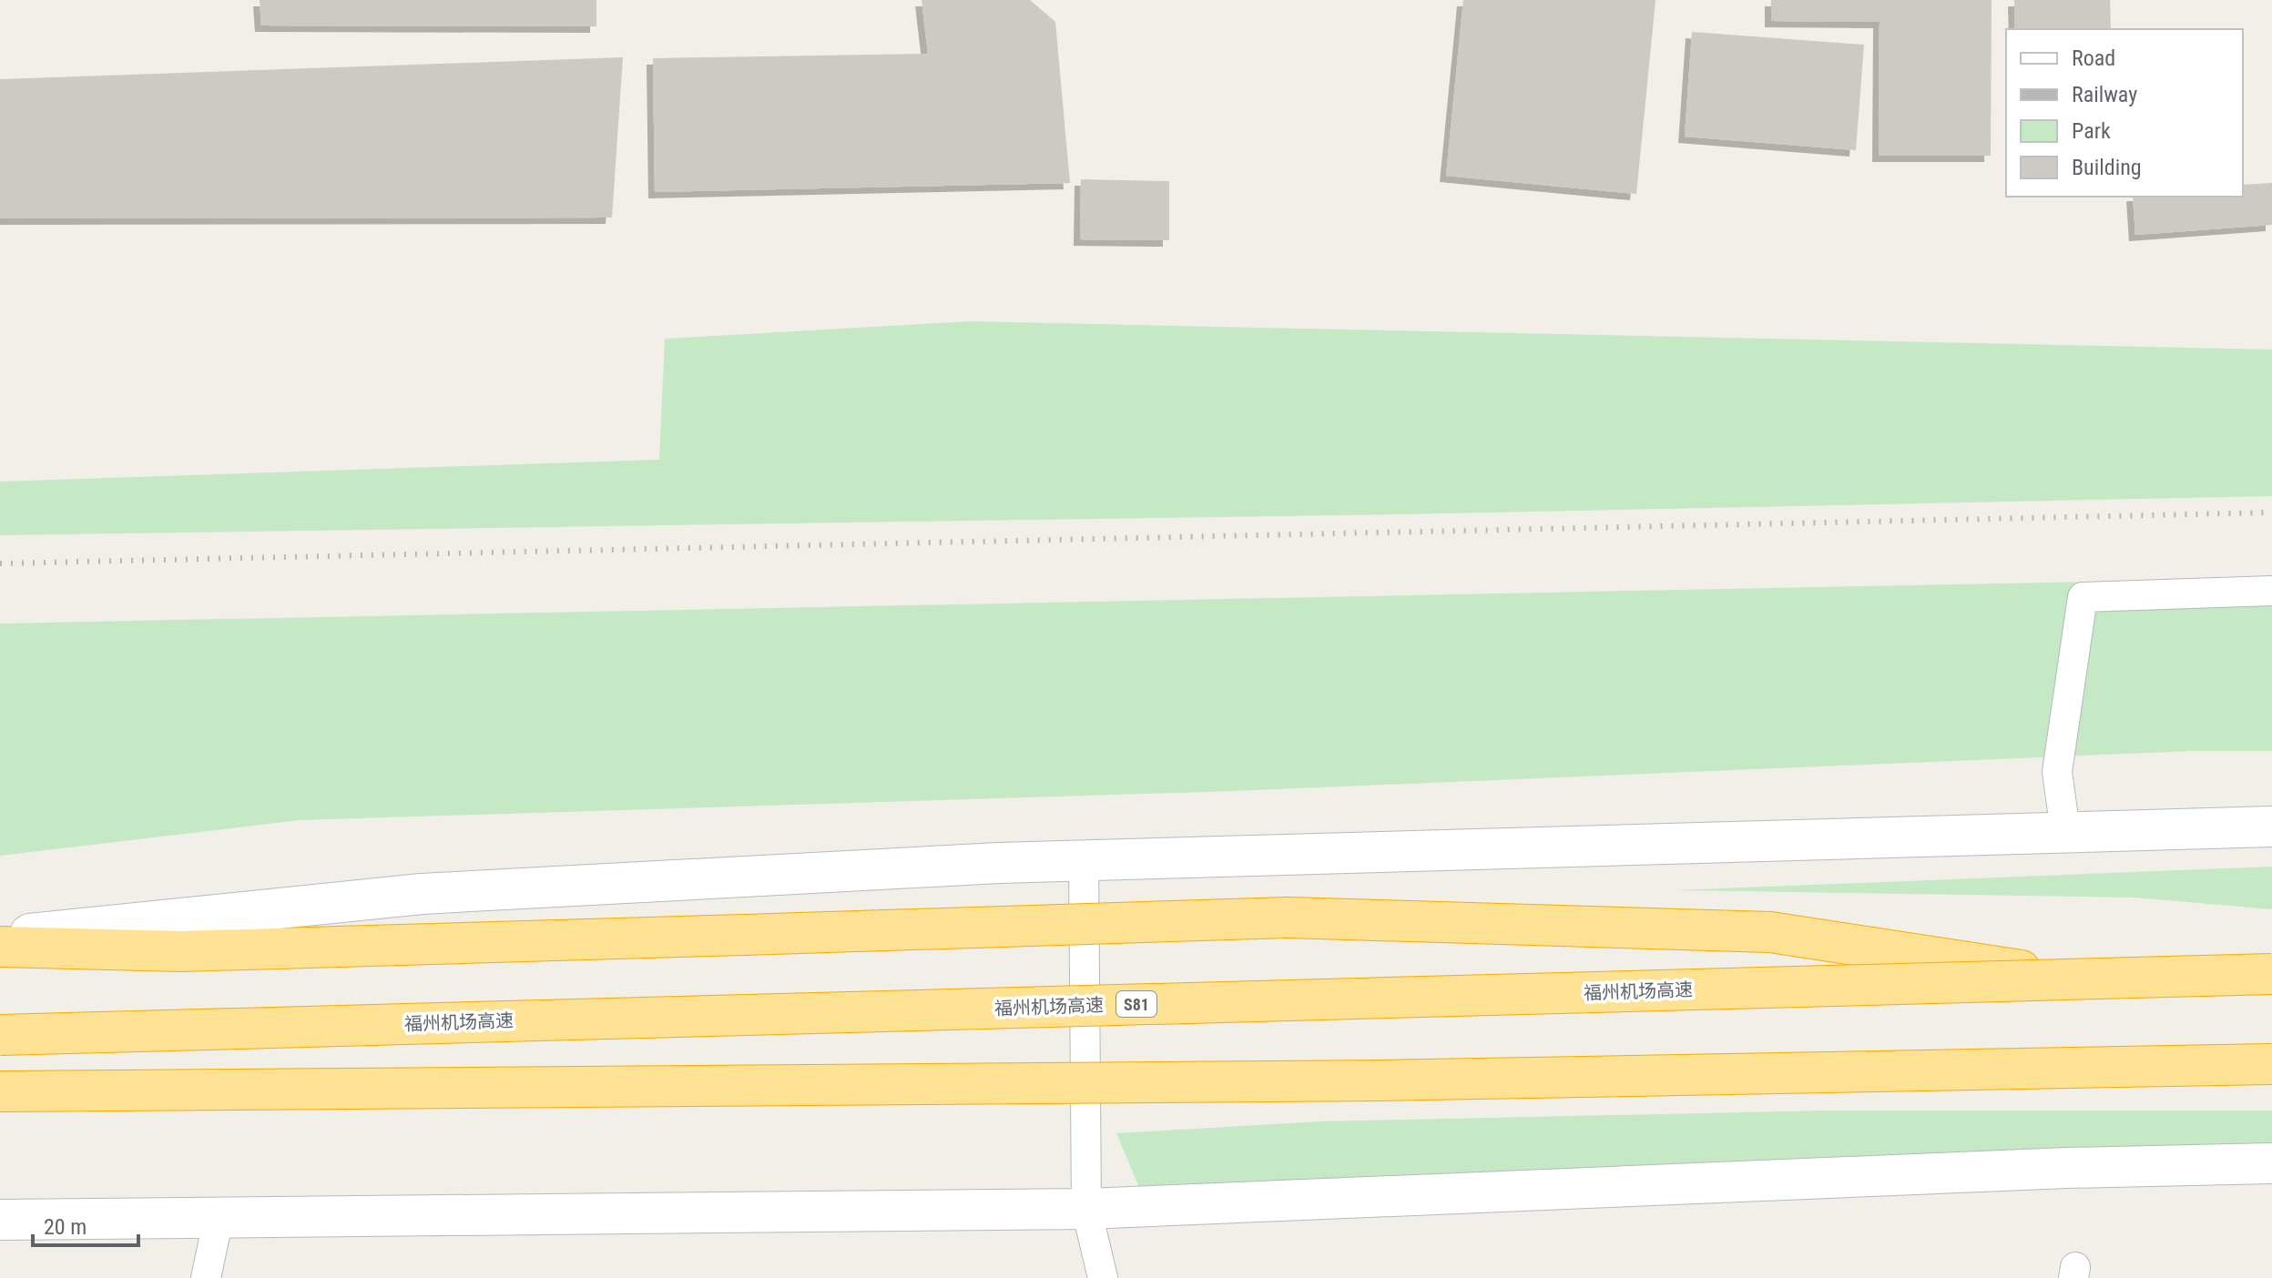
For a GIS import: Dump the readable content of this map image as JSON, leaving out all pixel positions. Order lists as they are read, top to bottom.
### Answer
{
  "streets": {
    "highway": ["福州机场高速", "S81"]
  },
  "legend": [
    "Road",
    "Railway",
    "Park",
    "Building"
  ],
  "scale_bar": "20 m"
}
